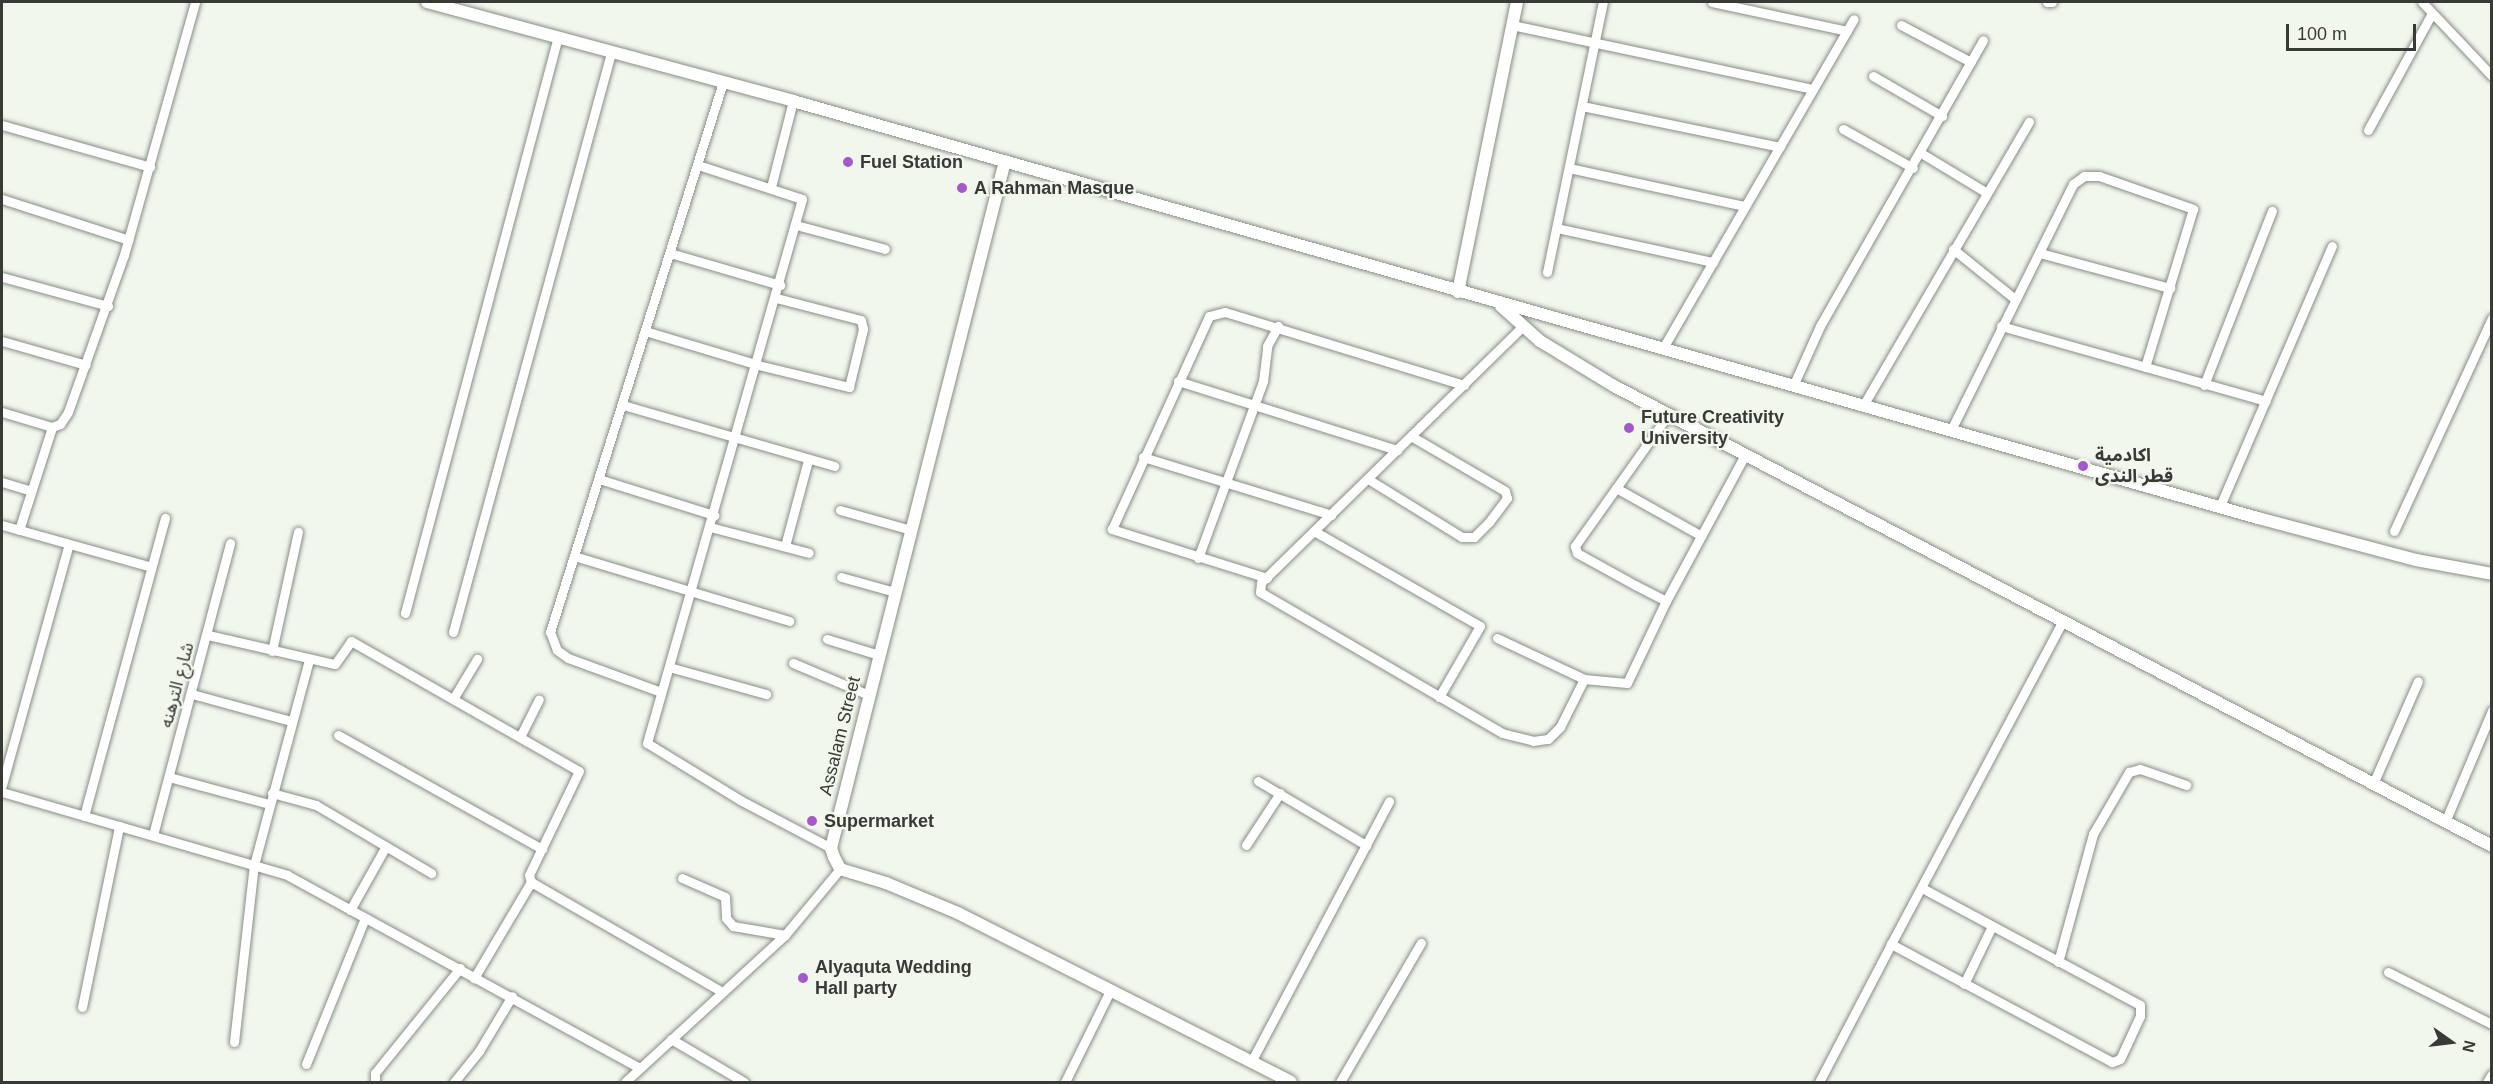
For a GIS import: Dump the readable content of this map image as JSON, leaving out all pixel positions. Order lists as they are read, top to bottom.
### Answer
{
  "streets": {
    "main road": ["Assalam Street"],
    "street": ["شارع الترهنه"]
  },
  "places": [
    "Fuel Station",
    "A Rahman Masque",
    "Future Creativity University",
    "اكادمية قطر الندى",
    "Supermarket",
    "Alyaquta Wedding Hall party"
  ],
  "scale_bar": "100 m",
  "north": "right"
}
